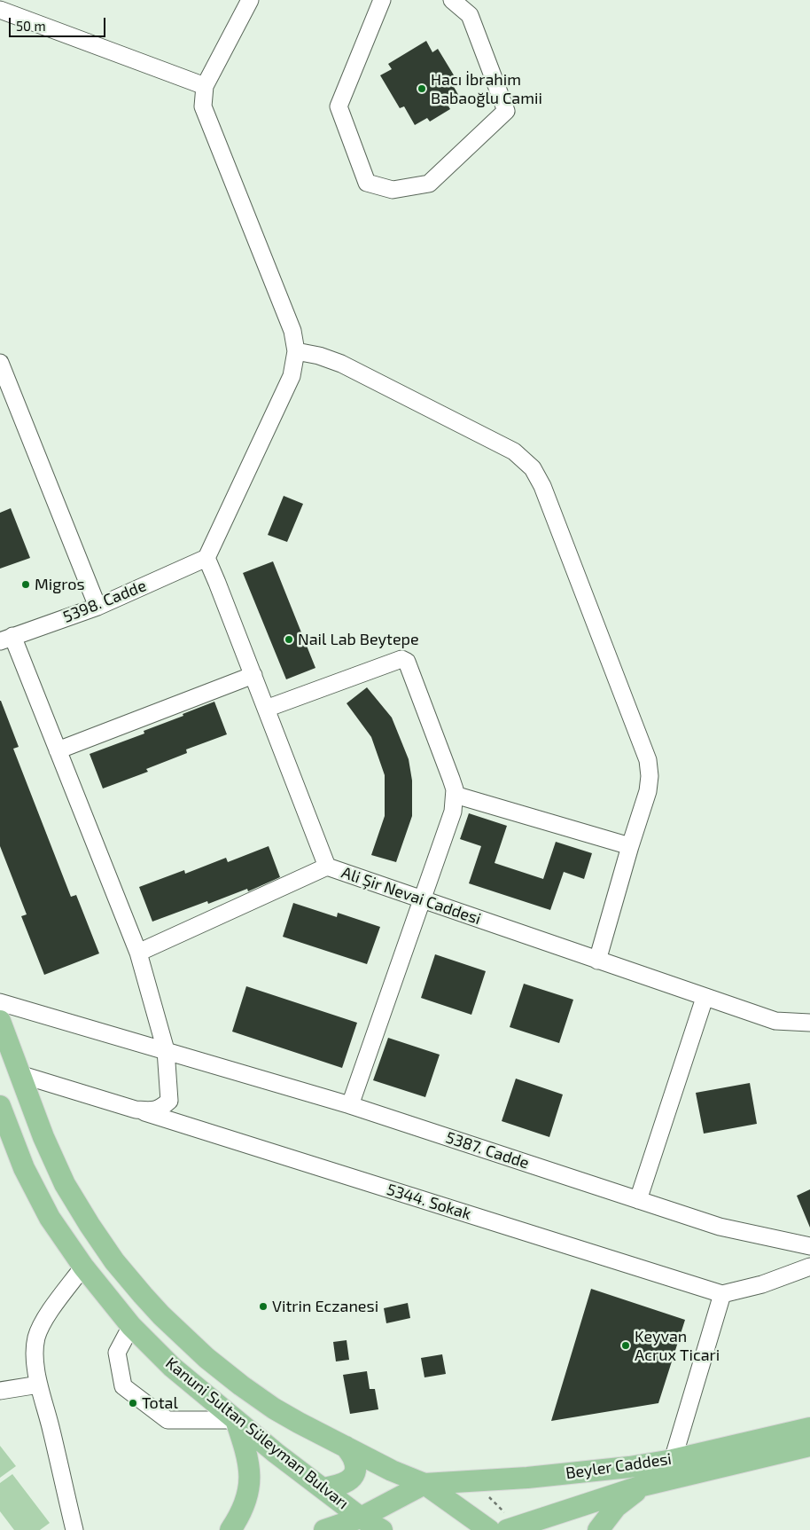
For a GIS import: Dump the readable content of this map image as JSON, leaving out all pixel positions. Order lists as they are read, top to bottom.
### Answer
{
  "streets": {
    "main road": ["Kanuni Sultan Süleyman Bulvarı", "Beyler Caddesi"],
    "street": [
      "5398. Cadde",
      "Ali Şir Nevai Caddesi",
      "5387. Cadde",
      "5344. Sokak"
    ]
  },
  "crossings": [
    ["5398. Cadde", "Ali Şir Nevai Caddesi"],
    ["5344. Sokak", "Kanuni Sultan Süleyman Bulvarı"],
    ["Kanuni Sultan Süleyman Bulvarı", "Beyler Caddesi"]
  ],
  "places": [
    "Hacı İbrahim Babaoğlu Camii",
    "Migros",
    "Nail Lab Beytepe",
    "Vitrin Eczanesi",
    "Keyvan Acrux Ticari",
    "Total"
  ],
  "scale_bar": "50 m"
}
